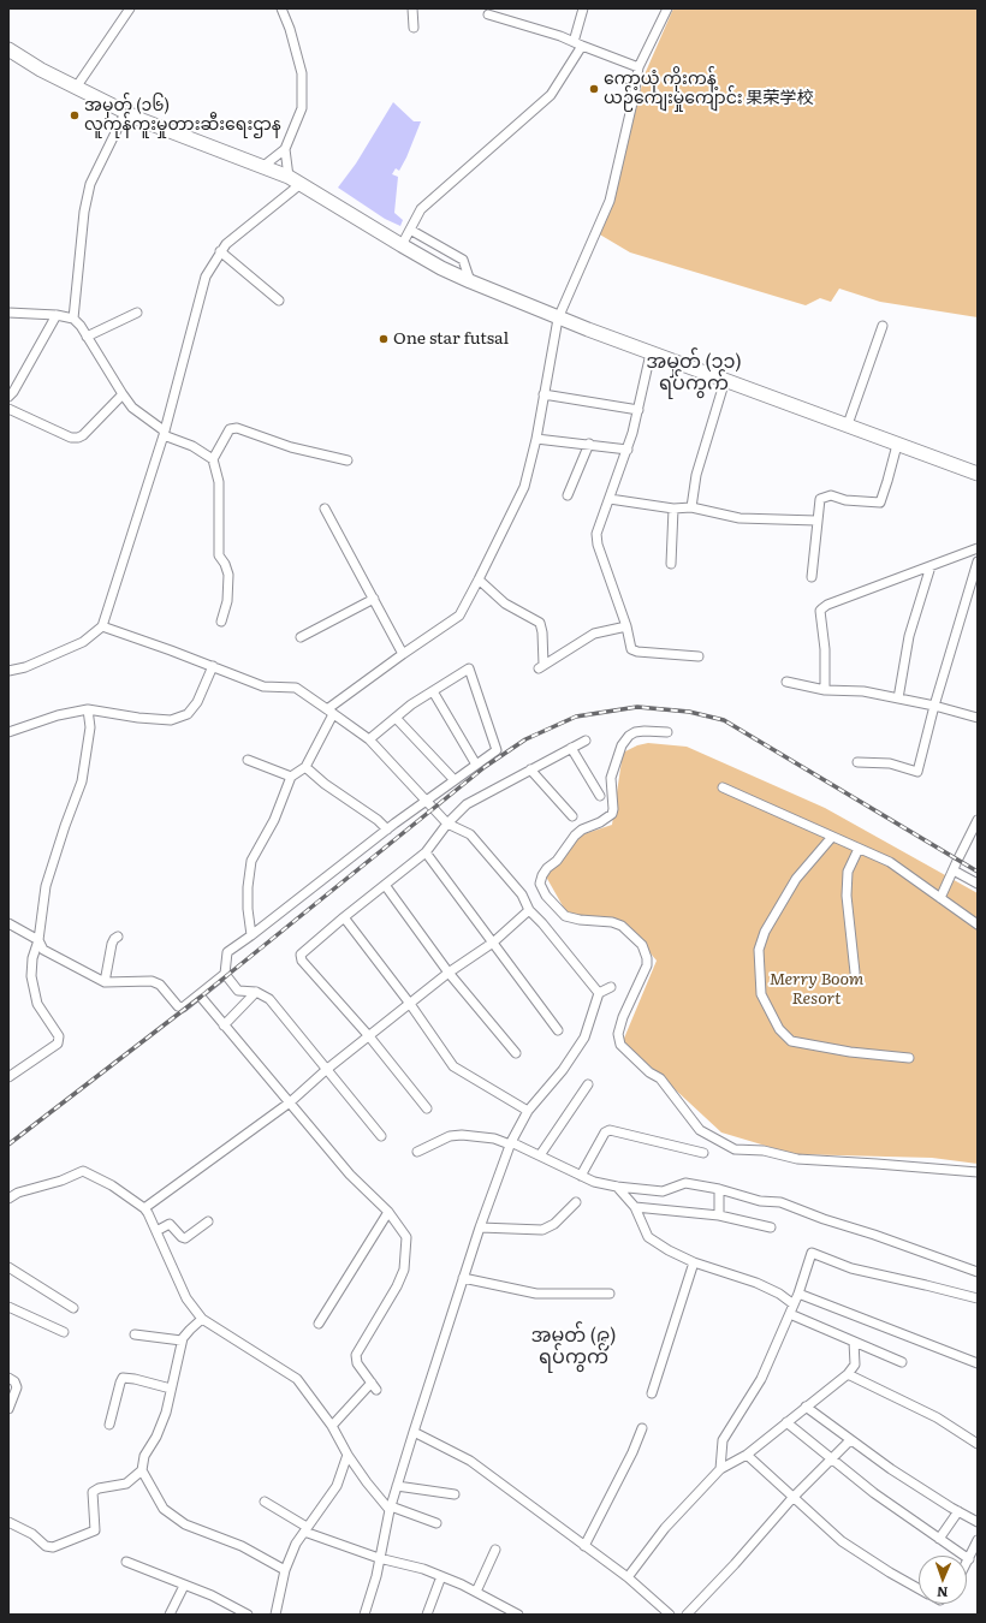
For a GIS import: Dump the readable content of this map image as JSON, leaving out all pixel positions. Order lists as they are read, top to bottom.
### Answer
{
  "districts": ["အမှတ် (၁၁) ရပ်ကွက်", "အမှတ် (၉) ရပ်ကွက်"],
  "parks": ["Merry Boom Resort"],
  "places": ["ကော့ယုံ ကိုးကန့် ယဉ်ကျေးမှုကျောင်း 果荣学校", "အမှတ် (၁၆) လူကုန်ကူးမှုတားဆီးရေးဌာန", "One star futsal"],
  "north": "bottom"
}
